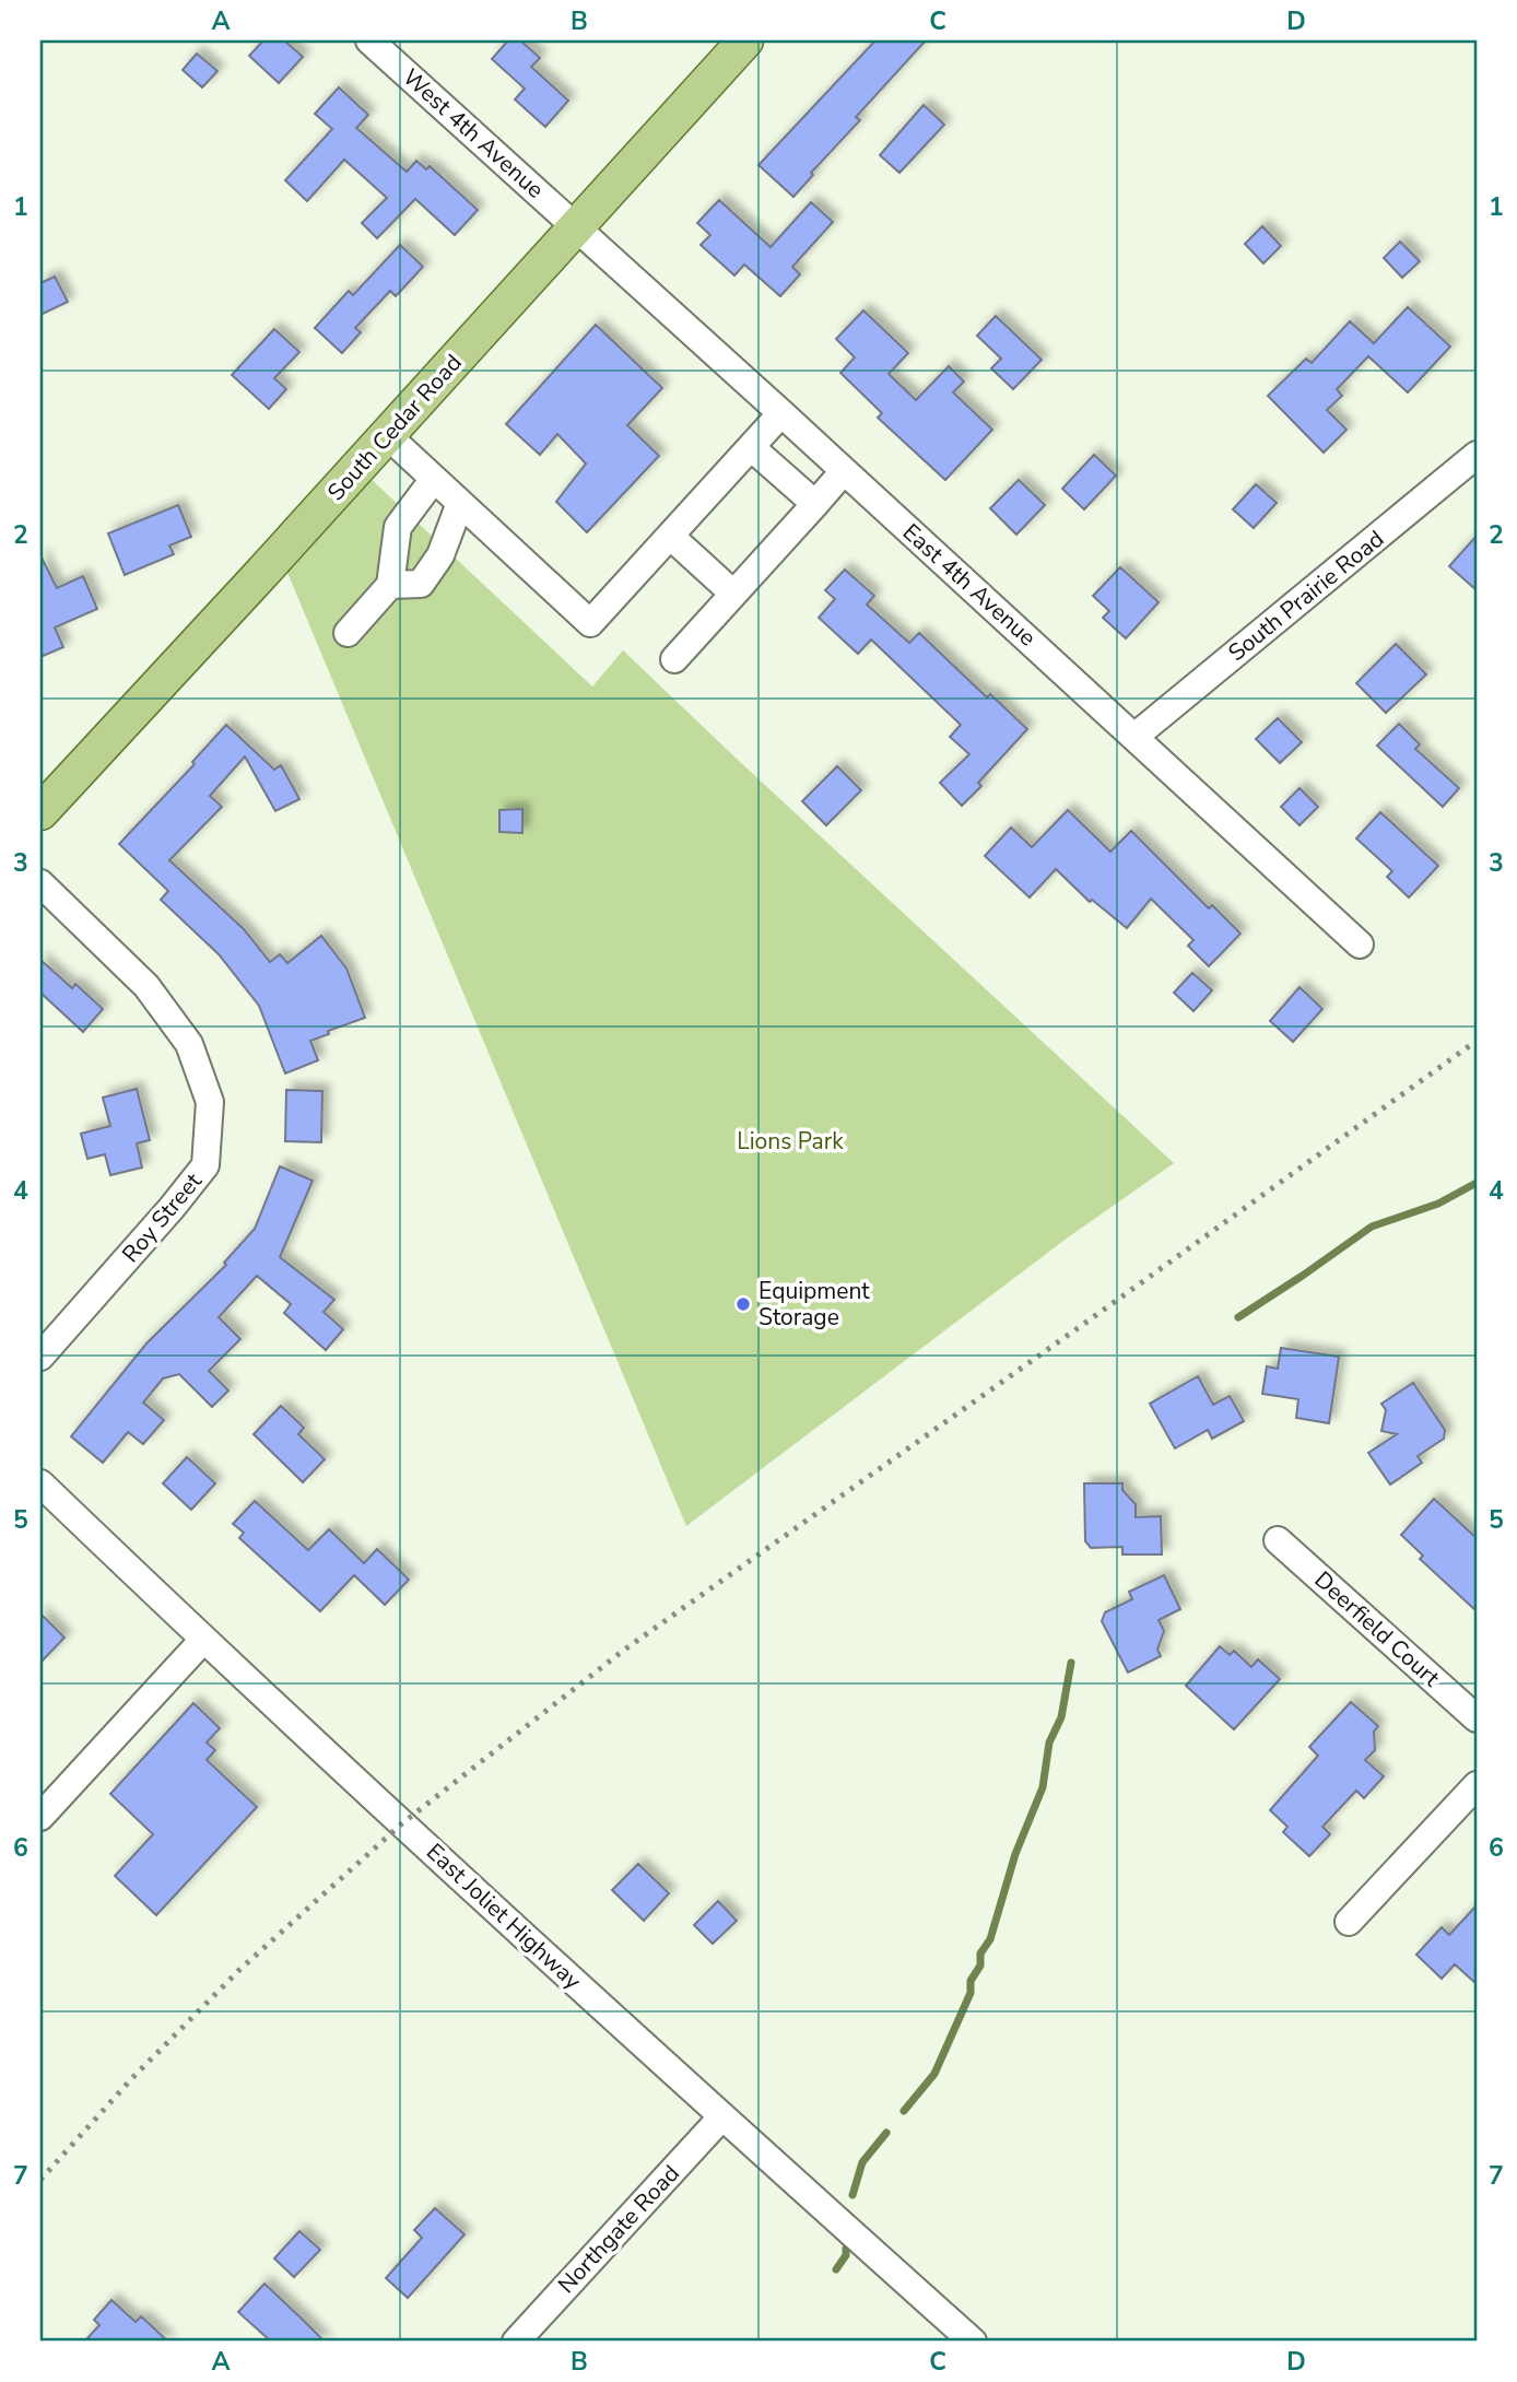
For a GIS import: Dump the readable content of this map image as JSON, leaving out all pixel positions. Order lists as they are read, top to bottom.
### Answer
{
  "streets": {
    "main road": ["South Cedar Road"],
    "street": [
      "West 4th Avenue",
      "East 4th Avenue",
      "South Prairie Road",
      "Roy Street",
      "Deerfield Court",
      "East Joliet Highway",
      "Northgate Road"
    ]
  },
  "crossings": [
    ["West 4th Avenue", "South Cedar Road"],
    ["West 4th Avenue", "East 4th Avenue"],
    ["South Cedar Road", "East 4th Avenue"],
    ["East 4th Avenue", "South Prairie Road"],
    ["East Joliet Highway", "Northgate Road"]
  ],
  "parks": ["Lions Park"],
  "places": ["Equipment Storage"],
  "grid": {
    "columns": [
      "A",
      "B",
      "C",
      "D"
    ],
    "rows": [
      "1",
      "2",
      "3",
      "4",
      "5",
      "6",
      "7"
    ]
  }
}
